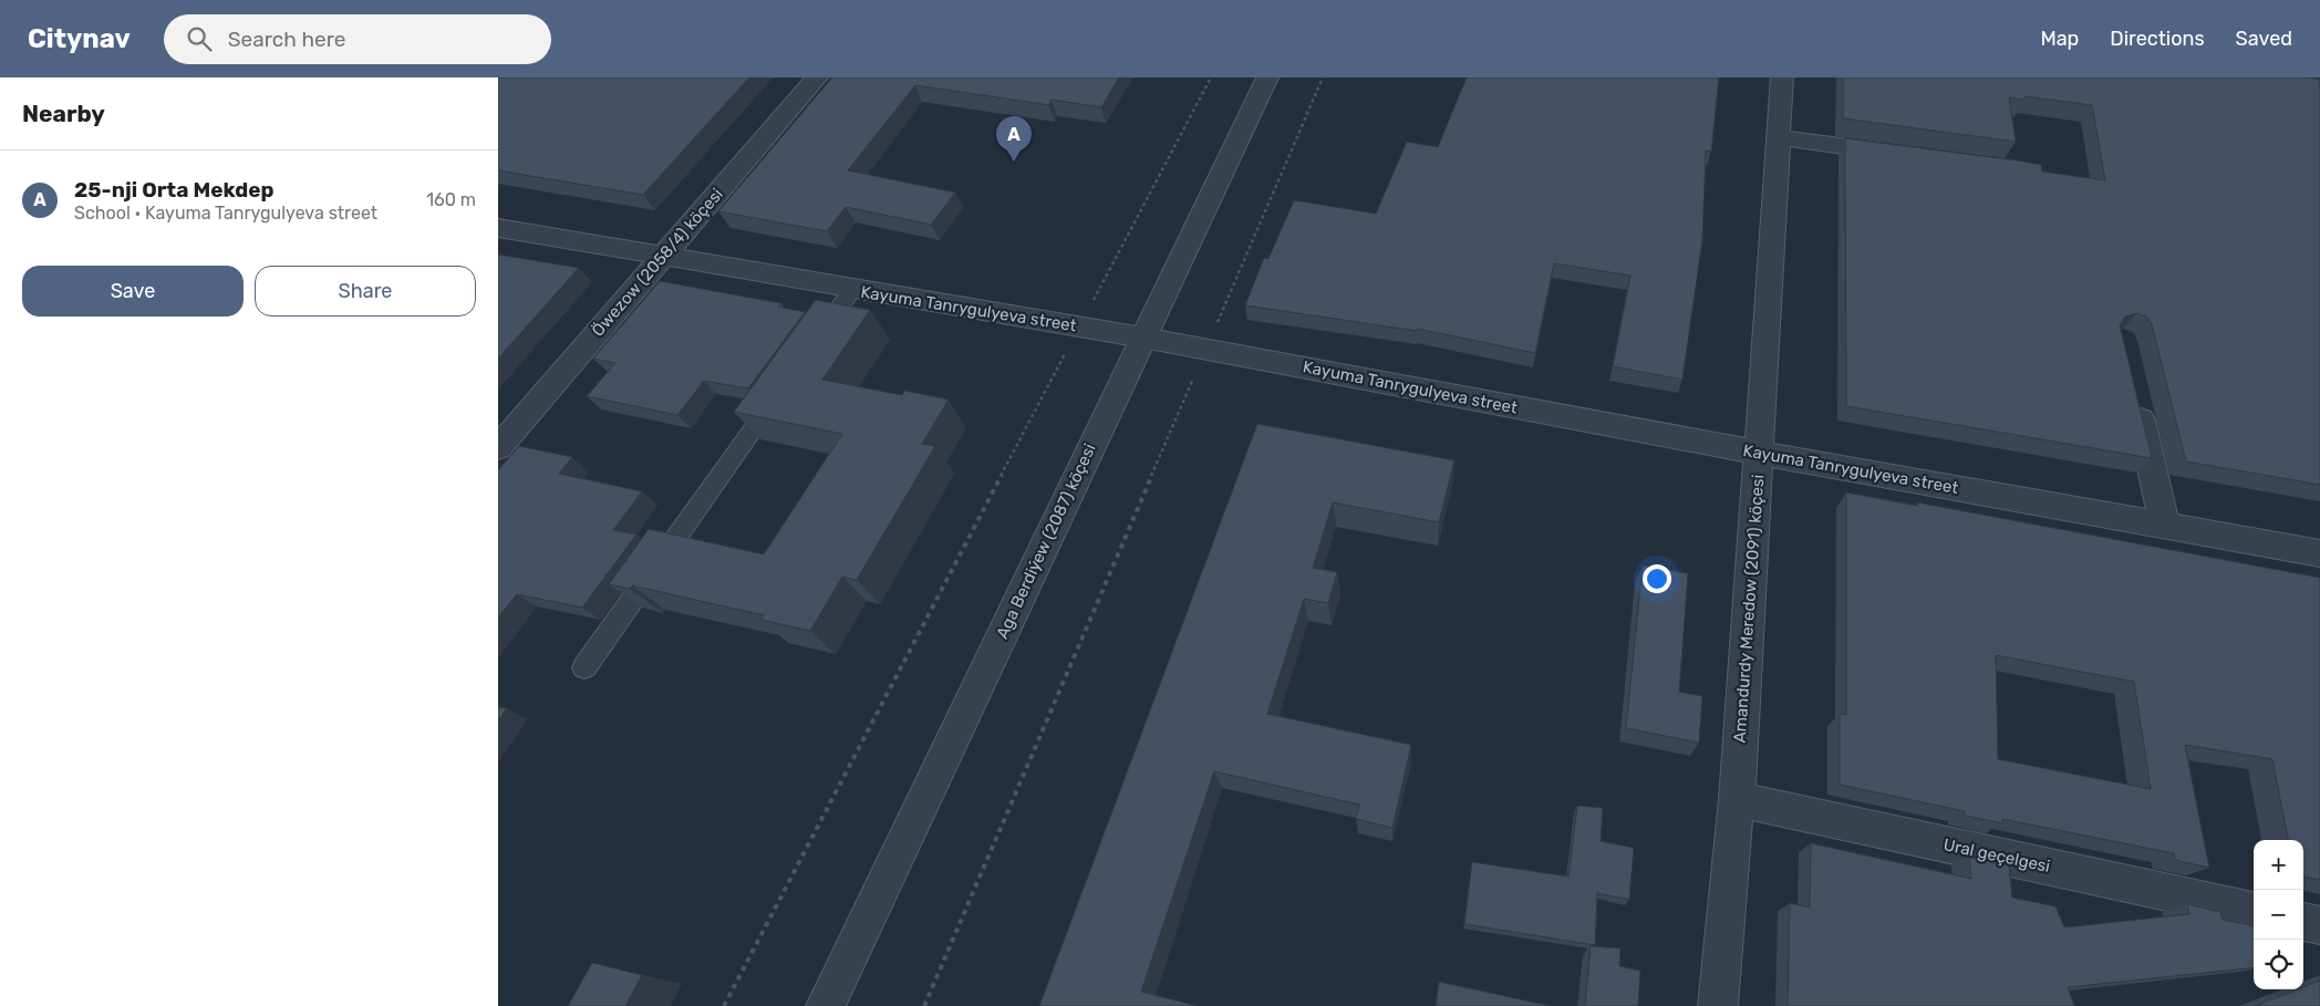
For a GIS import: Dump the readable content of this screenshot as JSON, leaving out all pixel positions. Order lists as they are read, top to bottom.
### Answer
{
  "streets": {
    "street": [
      "Öwezow (2058/4) köçesi",
      "Kayuma Tanrygulyeva street",
      "Aga Berdiýew (2087) köçesi",
      "Amandurdy Meredow (2091) köçesi",
      "Ural geçelgesi"
    ]
  },
  "crossings": [
    ["Öwezow (2058/4) köçesi", "Kayuma Tanrygulyeva street"],
    ["Kayuma Tanrygulyeva street", "Aga Berdiýew (2087) köçesi"],
    ["Kayuma Tanrygulyeva street", "Amandurdy Meredow (2091) köçesi"],
    ["Amandurdy Meredow (2091) köçesi", "Ural geçelgesi"]
  ],
  "page": {
    "header": "Citynav",
    "search": "Search here",
    "nav": ["Map", "Directions", "Saved"],
    "heading": "Nearby",
    "pins": "A",
    "list": [
      {
        "mark": "A",
        "name": "25-nji Orta Mekdep",
        "note": "School · Kayuma Tanrygulyeva street",
        "value": "160 m"
      }
    ],
    "buttons": ["Save", "Share"],
    "map_buttons": ["+", "−"]
  }
}
